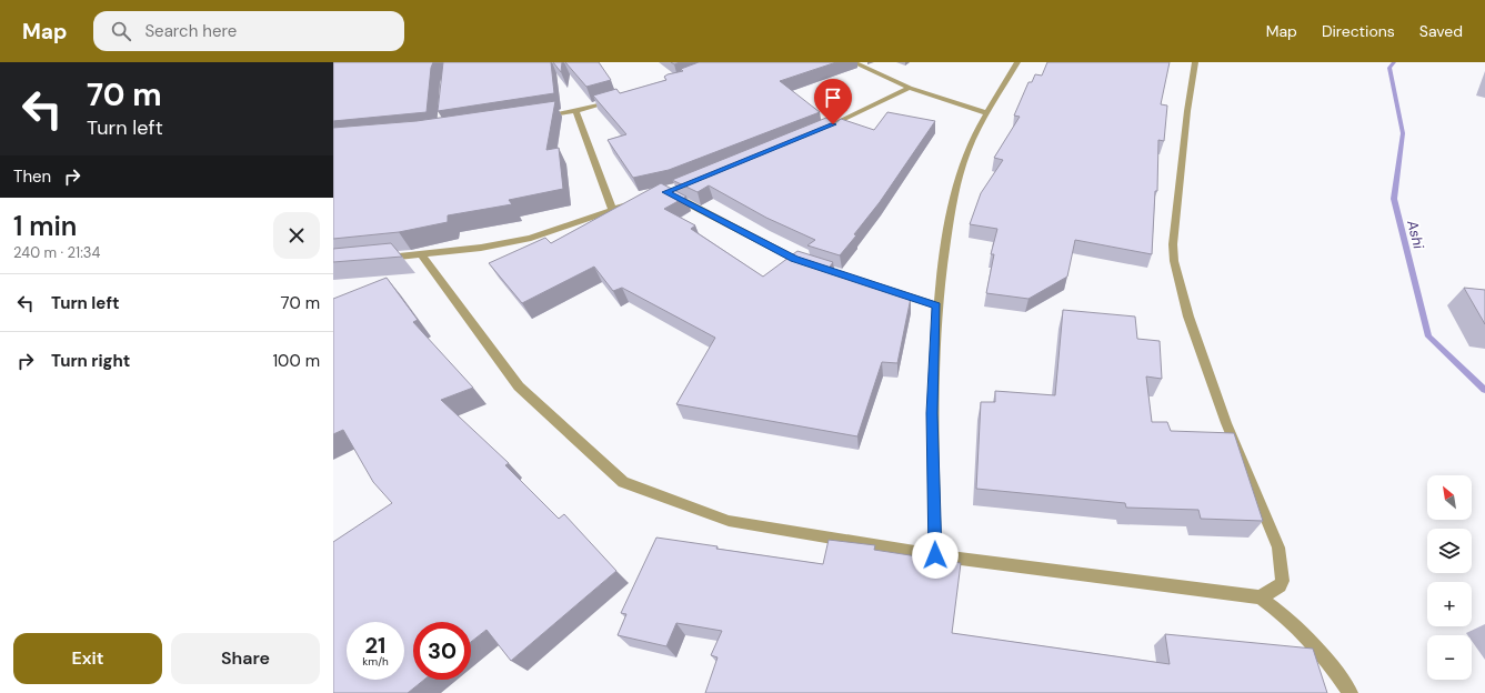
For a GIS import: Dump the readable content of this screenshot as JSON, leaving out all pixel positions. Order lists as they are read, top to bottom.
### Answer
{
  "water": ["Ashi"],
  "north": "top left",
  "page": {
    "header": "Map",
    "search": "Search here",
    "nav": ["Map", "Directions", "Saved"],
    "turn": ["70 m", "Turn left"],
    "then": "Then",
    "heading": ["1 min", "240 m · 21:34"],
    "list": [
      {
        "name": "Turn left",
        "value": "70 m"
      },
      {
        "name": "Turn right",
        "value": "100 m"
      }
    ],
    "map_buttons": ["+", "−"],
    "speed": "21 km/h",
    "limit": "30",
    "buttons": ["Exit", "Share"]
  }
}
